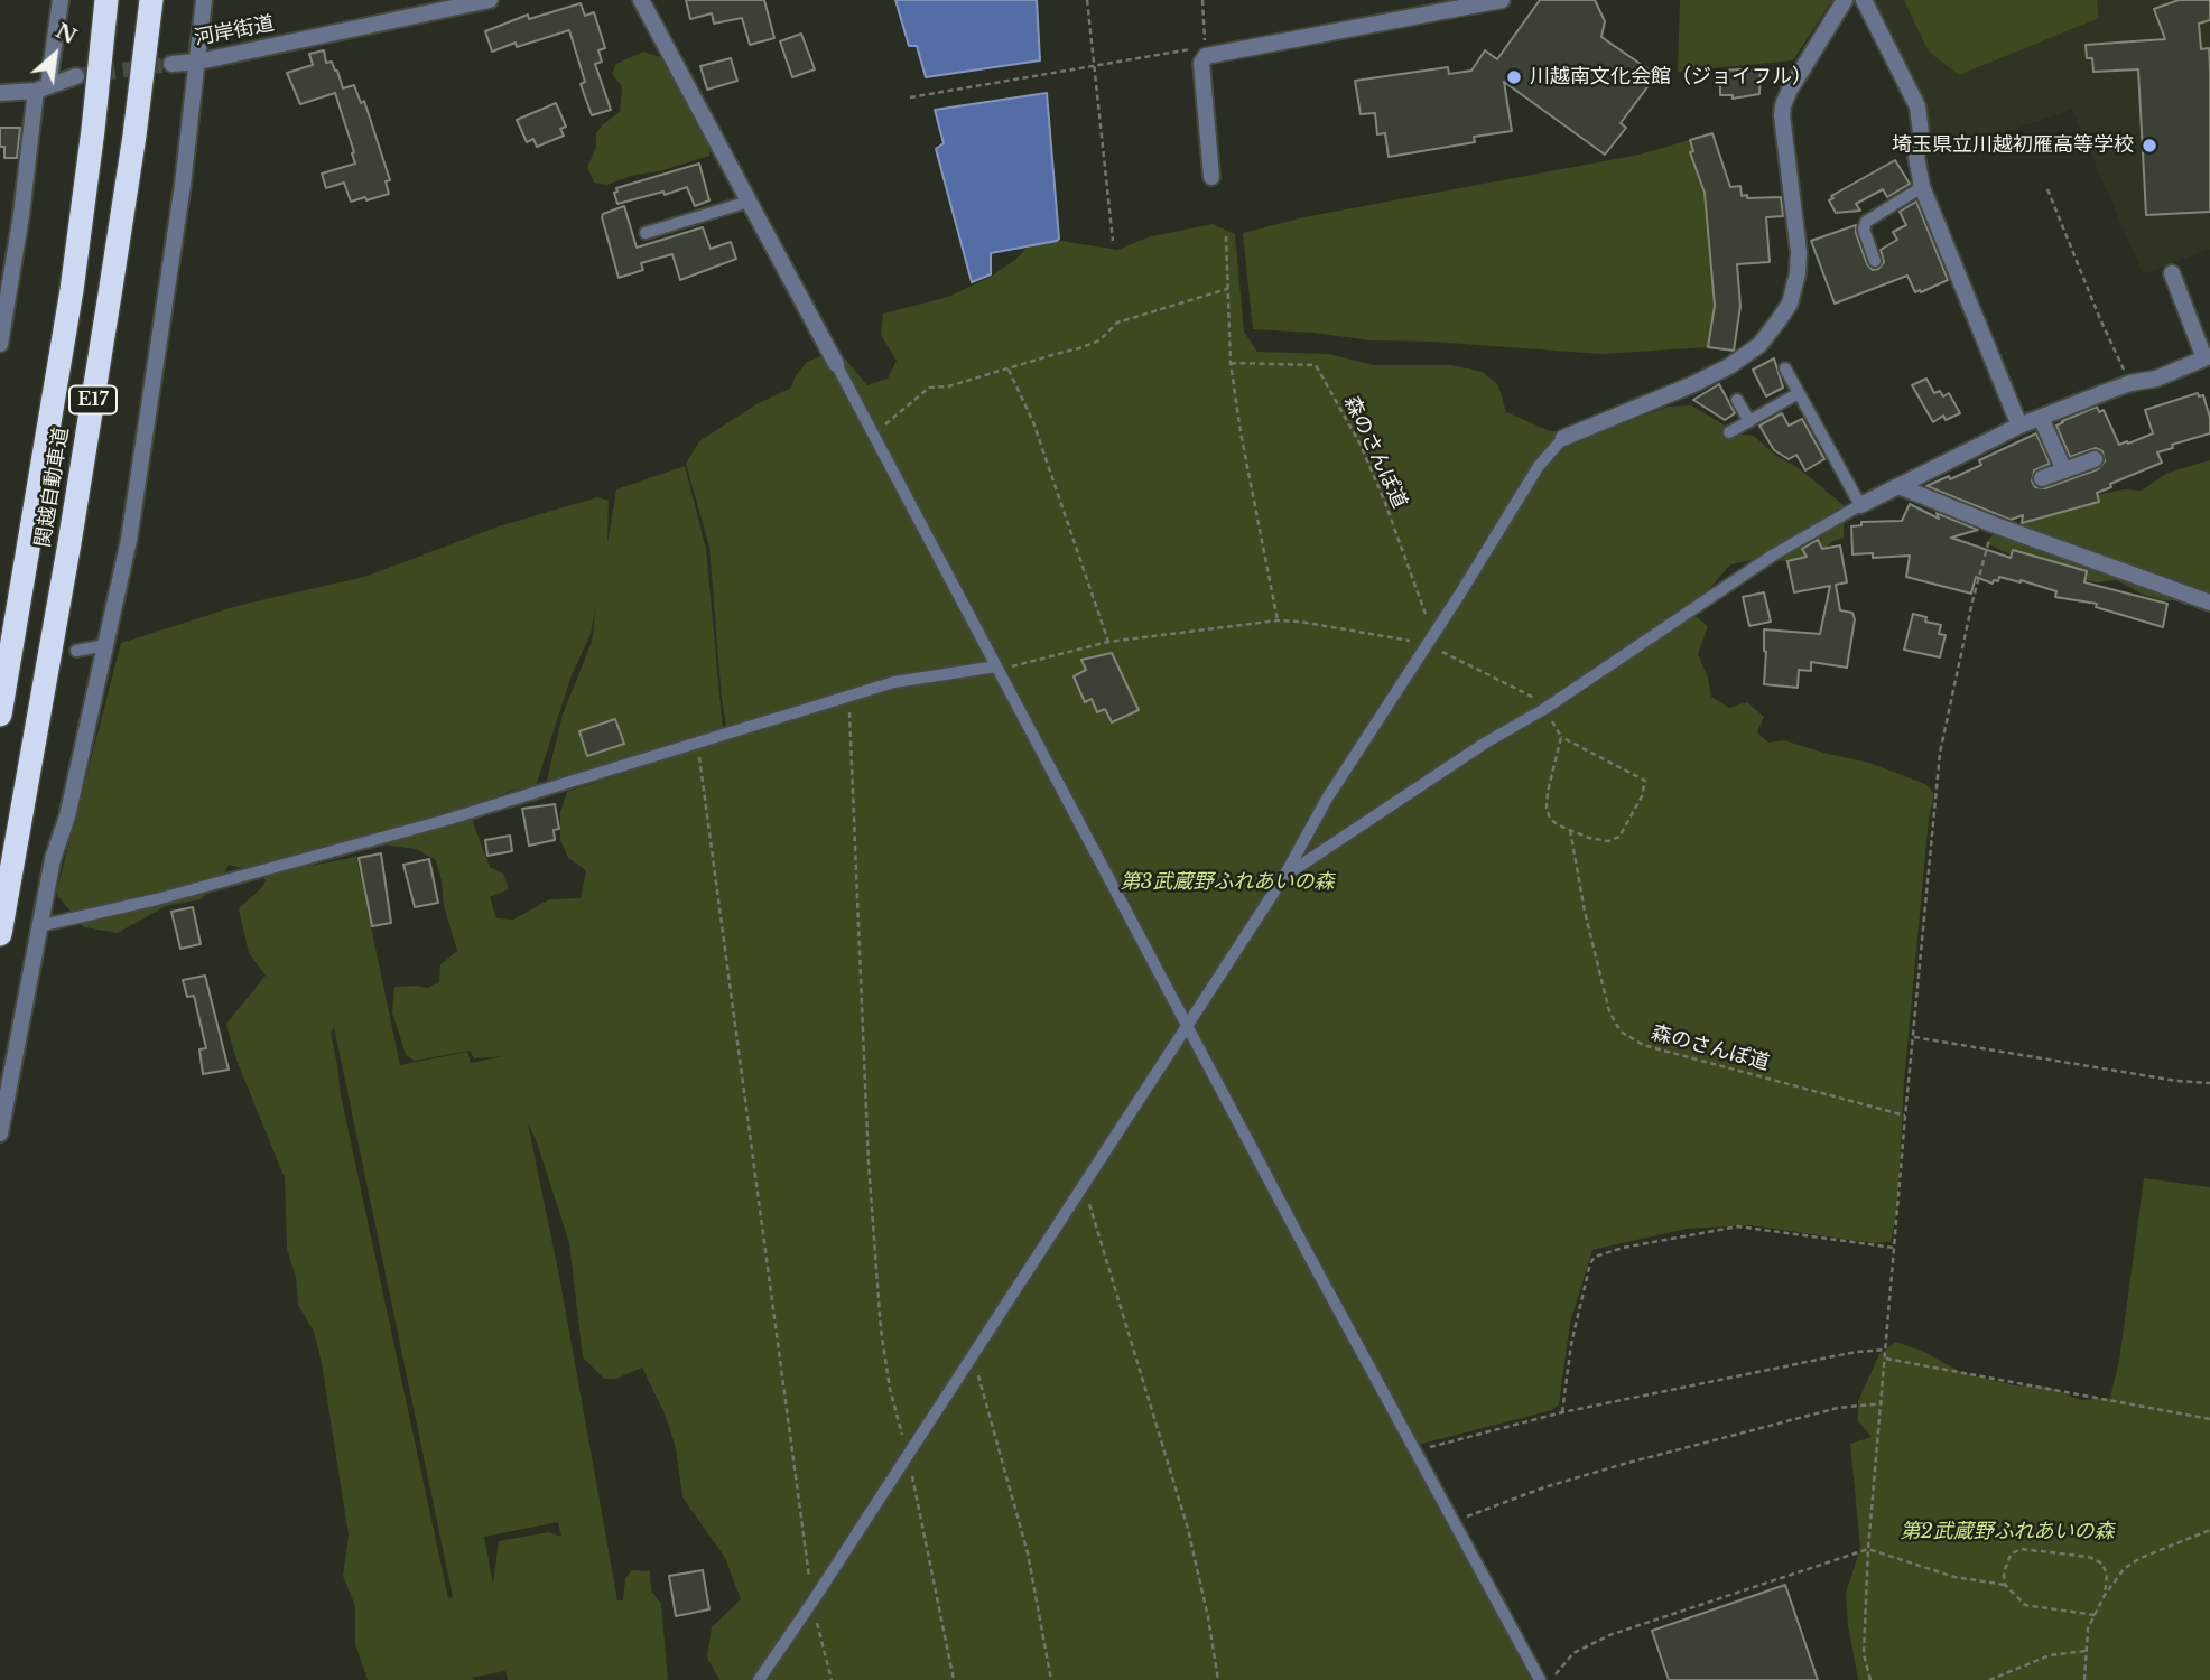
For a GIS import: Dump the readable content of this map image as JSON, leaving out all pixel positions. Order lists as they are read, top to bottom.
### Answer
{
  "streets": {
    "highway": ["E17", "関越自動車道"],
    "street": ["河岸街道"],
    "path": ["森のさんぽ道"]
  },
  "parks": ["第3武蔵野ふれあいの森", "第2武蔵野ふれあいの森"],
  "places": ["川越南文化会館（ジョイフル）", "埼玉県立川越初雁高等学校"],
  "north": "top right"
}
